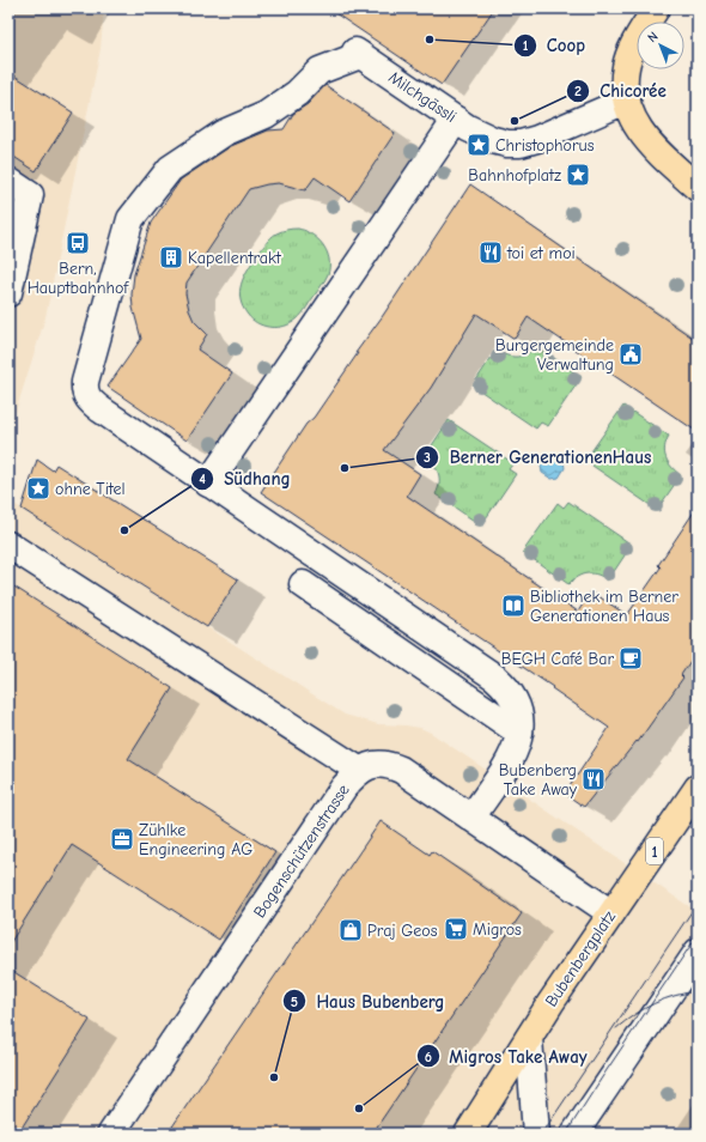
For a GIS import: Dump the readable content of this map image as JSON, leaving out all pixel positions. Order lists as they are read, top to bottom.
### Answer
{
  "streets": {
    "main road": ["1", "Bubenbergplatz"],
    "street": ["Milchgässli", "Bogenschützenstrasse"]
  },
  "crossings": [
    ["Bogenschützenstrasse", "Bubenbergplatz"]
  ],
  "places": {
    "other": [
      "Coop",
      "Chicorée",
      "Berner GenerationenHaus",
      "Südhang",
      "Haus Bubenberg",
      "Migros Take Away"
    ],
    "place": ["Christophorus", "Bahnhofplatz", "ohne Titel"],
    "bus stop": ["Bern, Hauptbahnhof"],
    "restaurant": ["toi et moi", "Bubenberg Take Away"],
    "building": ["Kapellentrakt"],
    "public building": ["Burgergemeinde Verwaltung"],
    "library": ["Bibliothek im Berner Generationen Haus"],
    "cafe": ["BEGH Café Bar"],
    "office": ["Zühlke Engineering AG"],
    "supermarket": ["Migros"],
    "shop": ["Praj Geos"]
  },
  "north": "top left"
}
